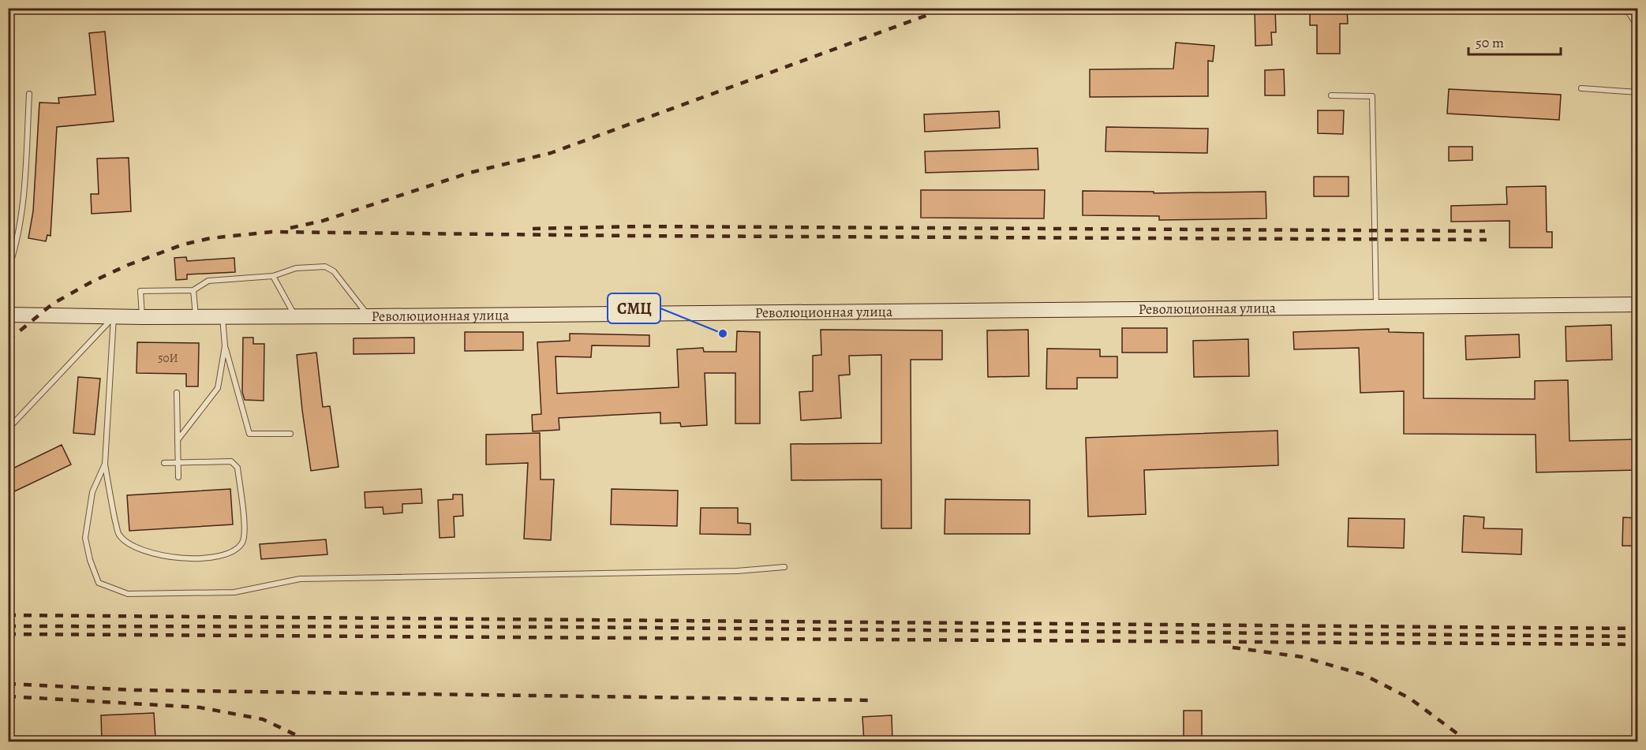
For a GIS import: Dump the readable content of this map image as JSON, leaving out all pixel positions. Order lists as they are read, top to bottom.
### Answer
{
  "streets": {
    "main road": ["Революционная улица"]
  },
  "places": ["СМЦ"],
  "house_numbers": ["50И"],
  "scale_bar": "50 m"
}
